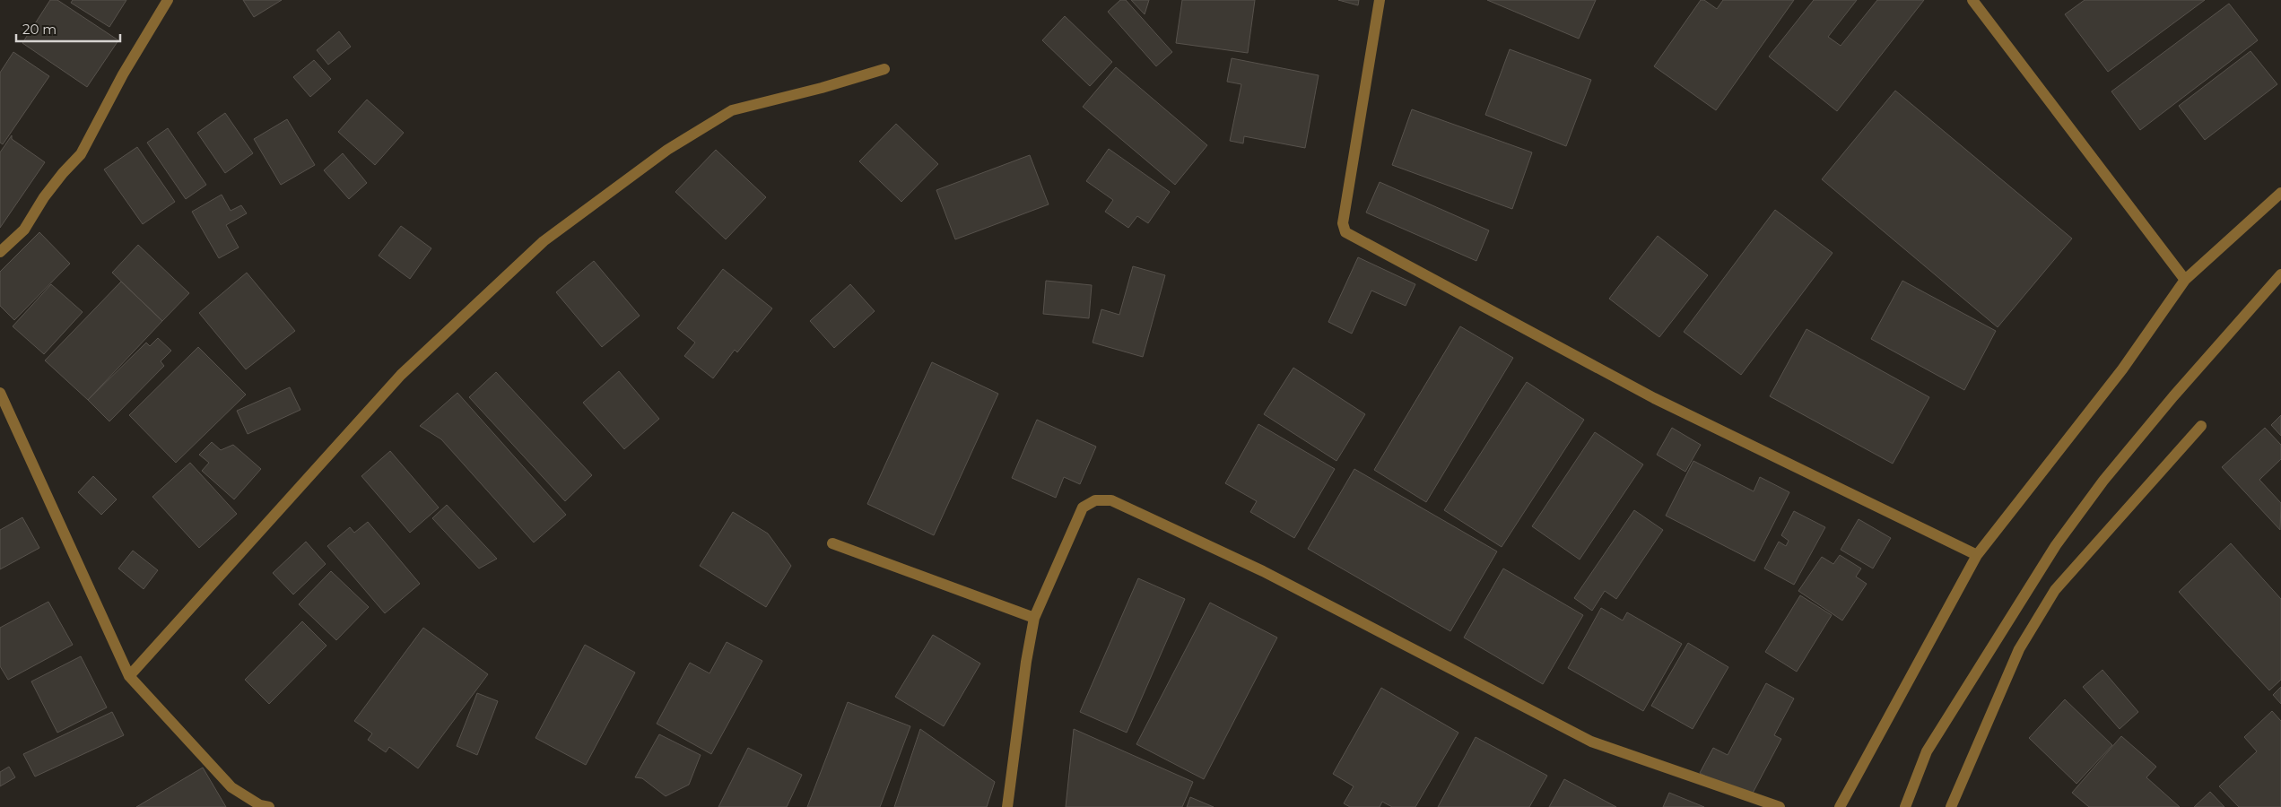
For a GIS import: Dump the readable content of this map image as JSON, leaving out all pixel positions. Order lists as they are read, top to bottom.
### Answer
{
  "scale_bar": "20 m"
}
